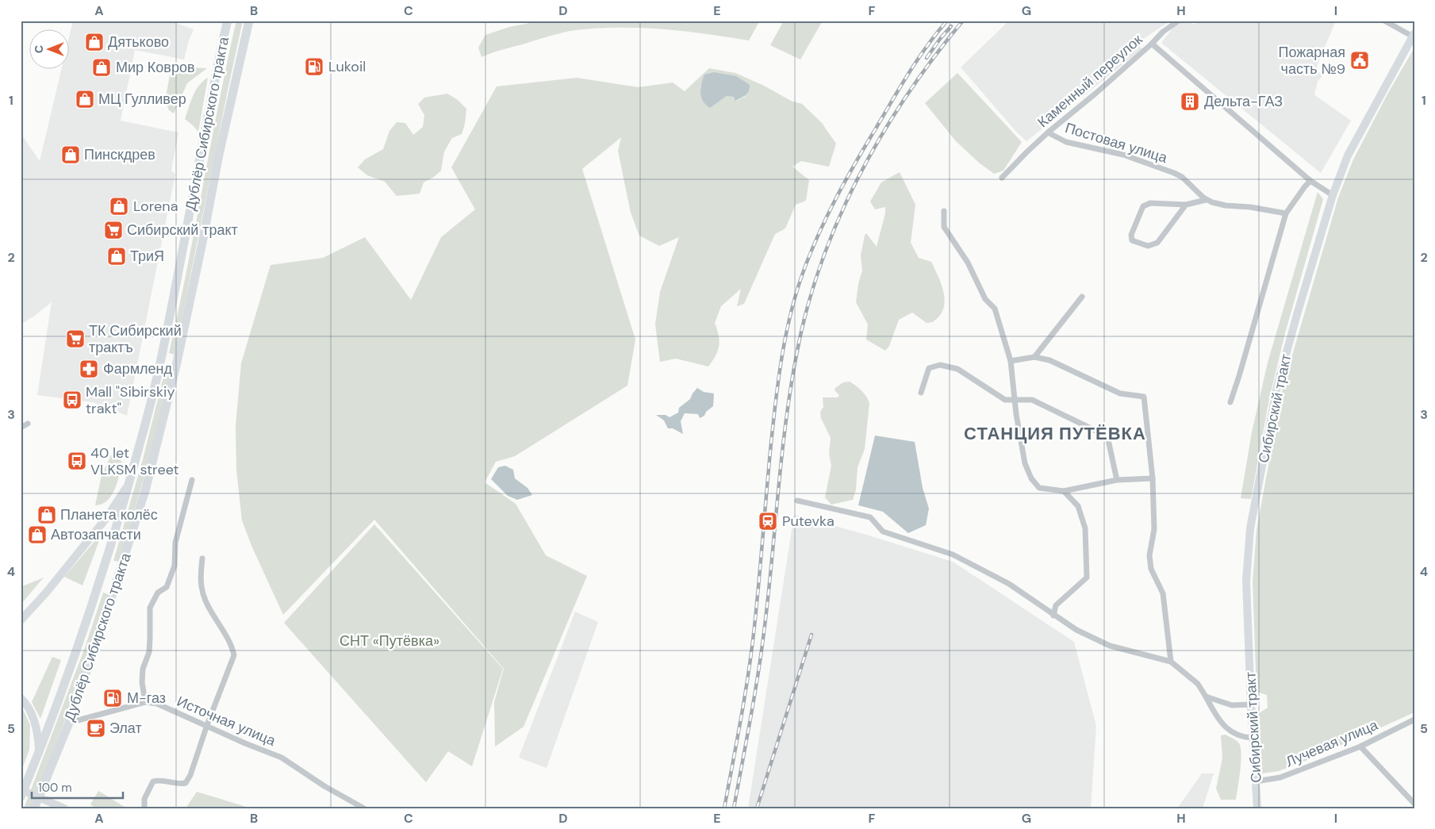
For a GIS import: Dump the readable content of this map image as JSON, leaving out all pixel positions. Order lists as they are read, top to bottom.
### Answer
{
  "streets": {
    "main road": ["Дублёр Сибирского тракта", "Сибирский тракт"],
    "street": [
      "Каменный переулок",
      "Постовая улица",
      "Источная улица",
      "Лучевая улица"
    ]
  },
  "crossings": [
    ["Каменный переулок", "Постовая улица"],
    ["Дублёр Сибирского тракта", "Источная улица"],
    ["Сибирский тракт", "Лучевая улица"]
  ],
  "districts": ["СТАНЦИЯ ПУТЁВКА"],
  "parks": ["СНТ «Путёвка»"],
  "places": {
    "shop": [
      "Дятьково",
      "Мир Ковров",
      "МЦ Гулливер",
      "Пинскдрев",
      "Lorena",
      "ТриЯ",
      "Планета колёс",
      "Автозапчасти"
    ],
    "public building": ["Пожарная часть №9"],
    "fuel station": ["Lukoil", "М-газ"],
    "building": ["Дельта-ГАЗ"],
    "supermarket": ["Сибирский тракт", "ТК Сибирский трактъ"],
    "pharmacy": ["Фармленд"],
    "bus stop": ["Mall \"Sibirskiy trakt\"", "40 let VLKSM street"],
    "station": ["Putevka"],
    "cafe": ["Элат"]
  },
  "scale_bar": "100 m",
  "north": "left",
  "grid": {
    "columns": [
      "A",
      "B",
      "C",
      "D",
      "E",
      "F",
      "G",
      "H",
      "I"
    ],
    "rows": [
      "1",
      "2",
      "3",
      "4",
      "5"
    ]
  }
}
